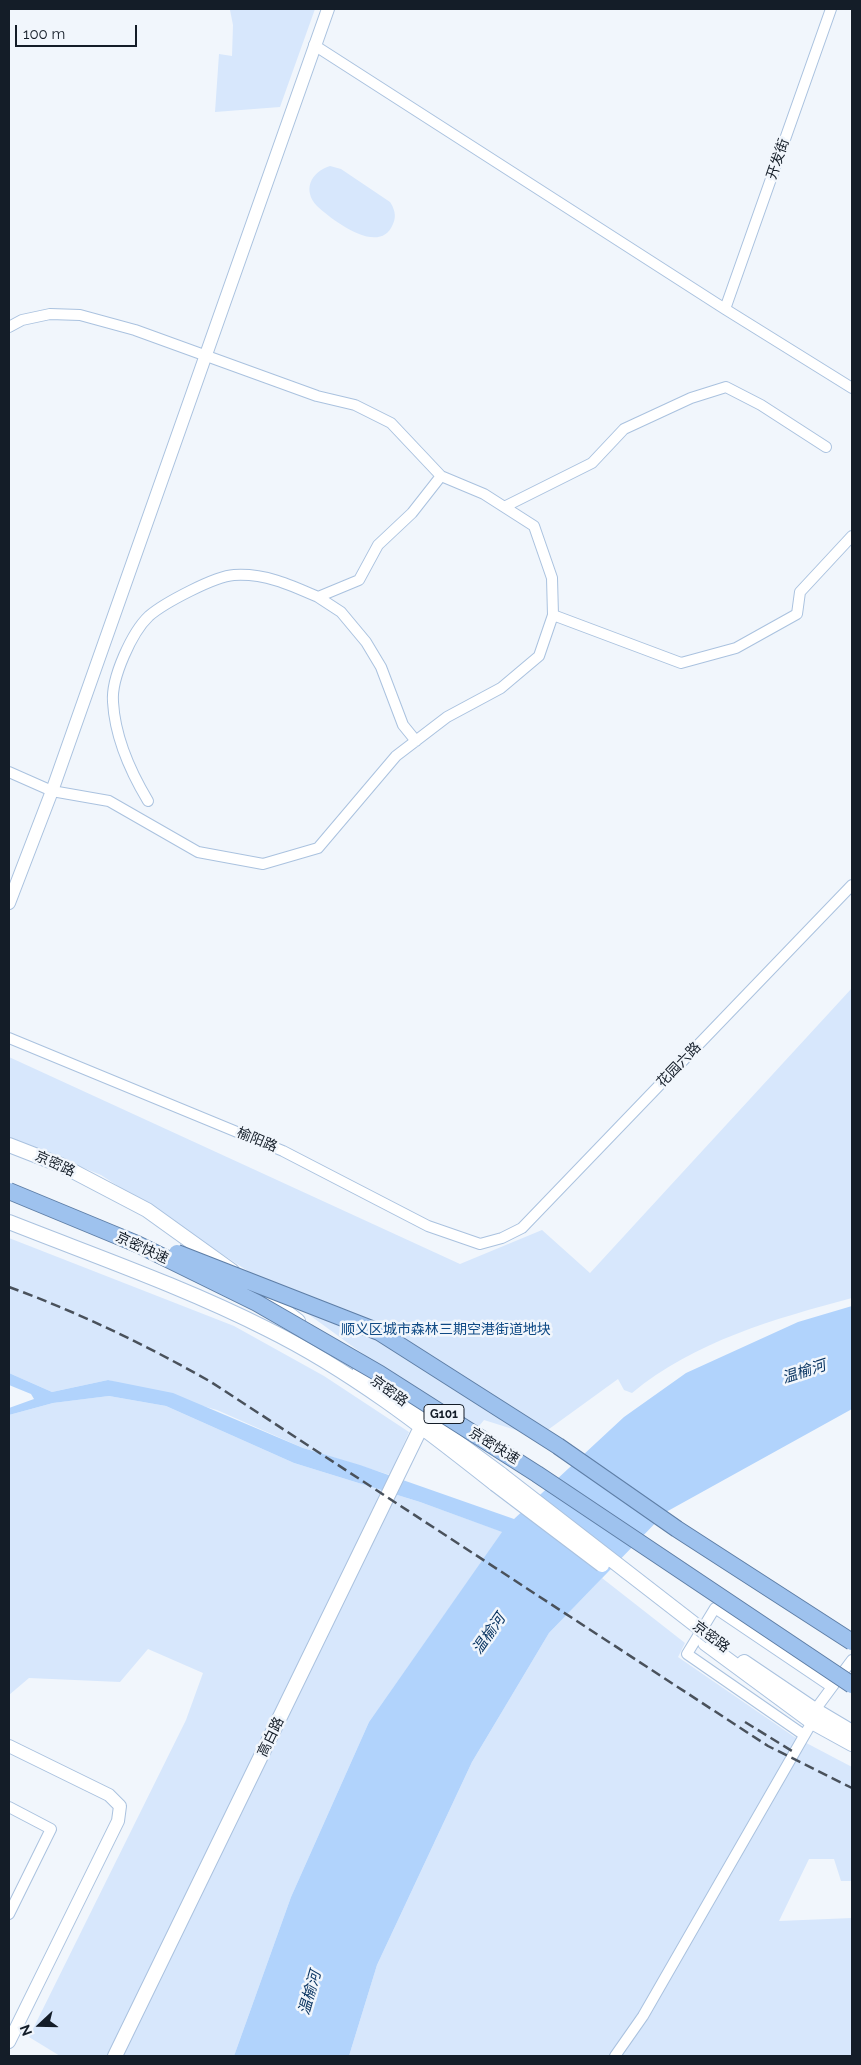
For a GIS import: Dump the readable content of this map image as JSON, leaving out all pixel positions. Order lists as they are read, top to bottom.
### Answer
{
  "streets": {
    "highway": ["京密快速", "G101"],
    "main road": ["京密路", "高白路"],
    "street": ["开发街", "花园六路", "榆阳路"]
  },
  "crossings": [
    ["花园六路", "榆阳路"],
    ["京密路", "高白路"]
  ],
  "water": ["温榆河"],
  "parks": ["顺义区城市森林三期空港街道地块"],
  "scale_bar": "100 m",
  "north": "left"
}
